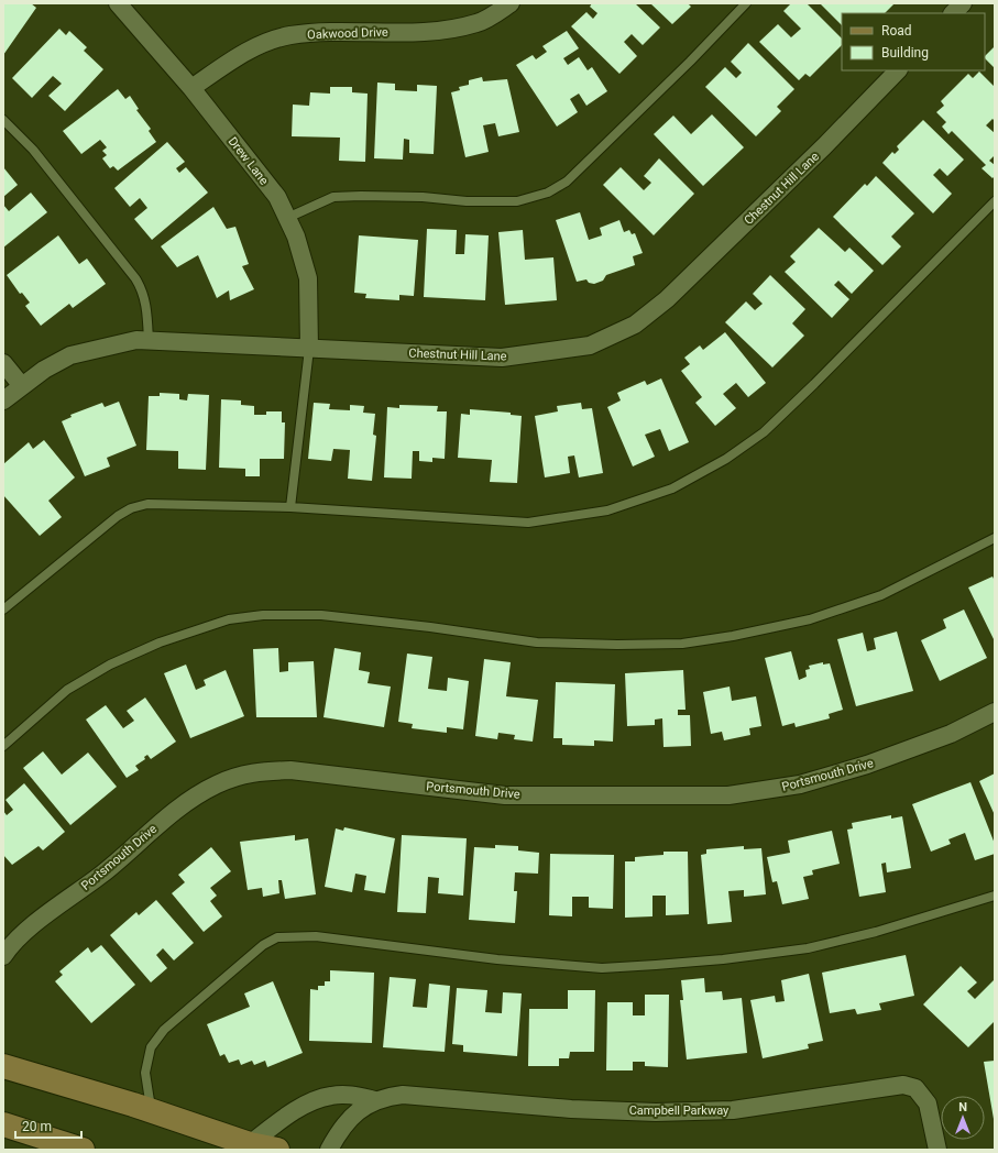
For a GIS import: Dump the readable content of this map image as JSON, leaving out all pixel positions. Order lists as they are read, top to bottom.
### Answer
{
  "streets": {
    "street": [
      "Oakwood Drive",
      "Drew Lane",
      "Chestnut Hill Lane",
      "Portsmouth Drive",
      "Campbell Parkway"
    ]
  },
  "crossings": [
    ["Oakwood Drive", "Drew Lane"],
    ["Drew Lane", "Chestnut Hill Lane"]
  ],
  "legend": ["Road", "Building"],
  "scale_bar": "20 m",
  "north": "top"
}
